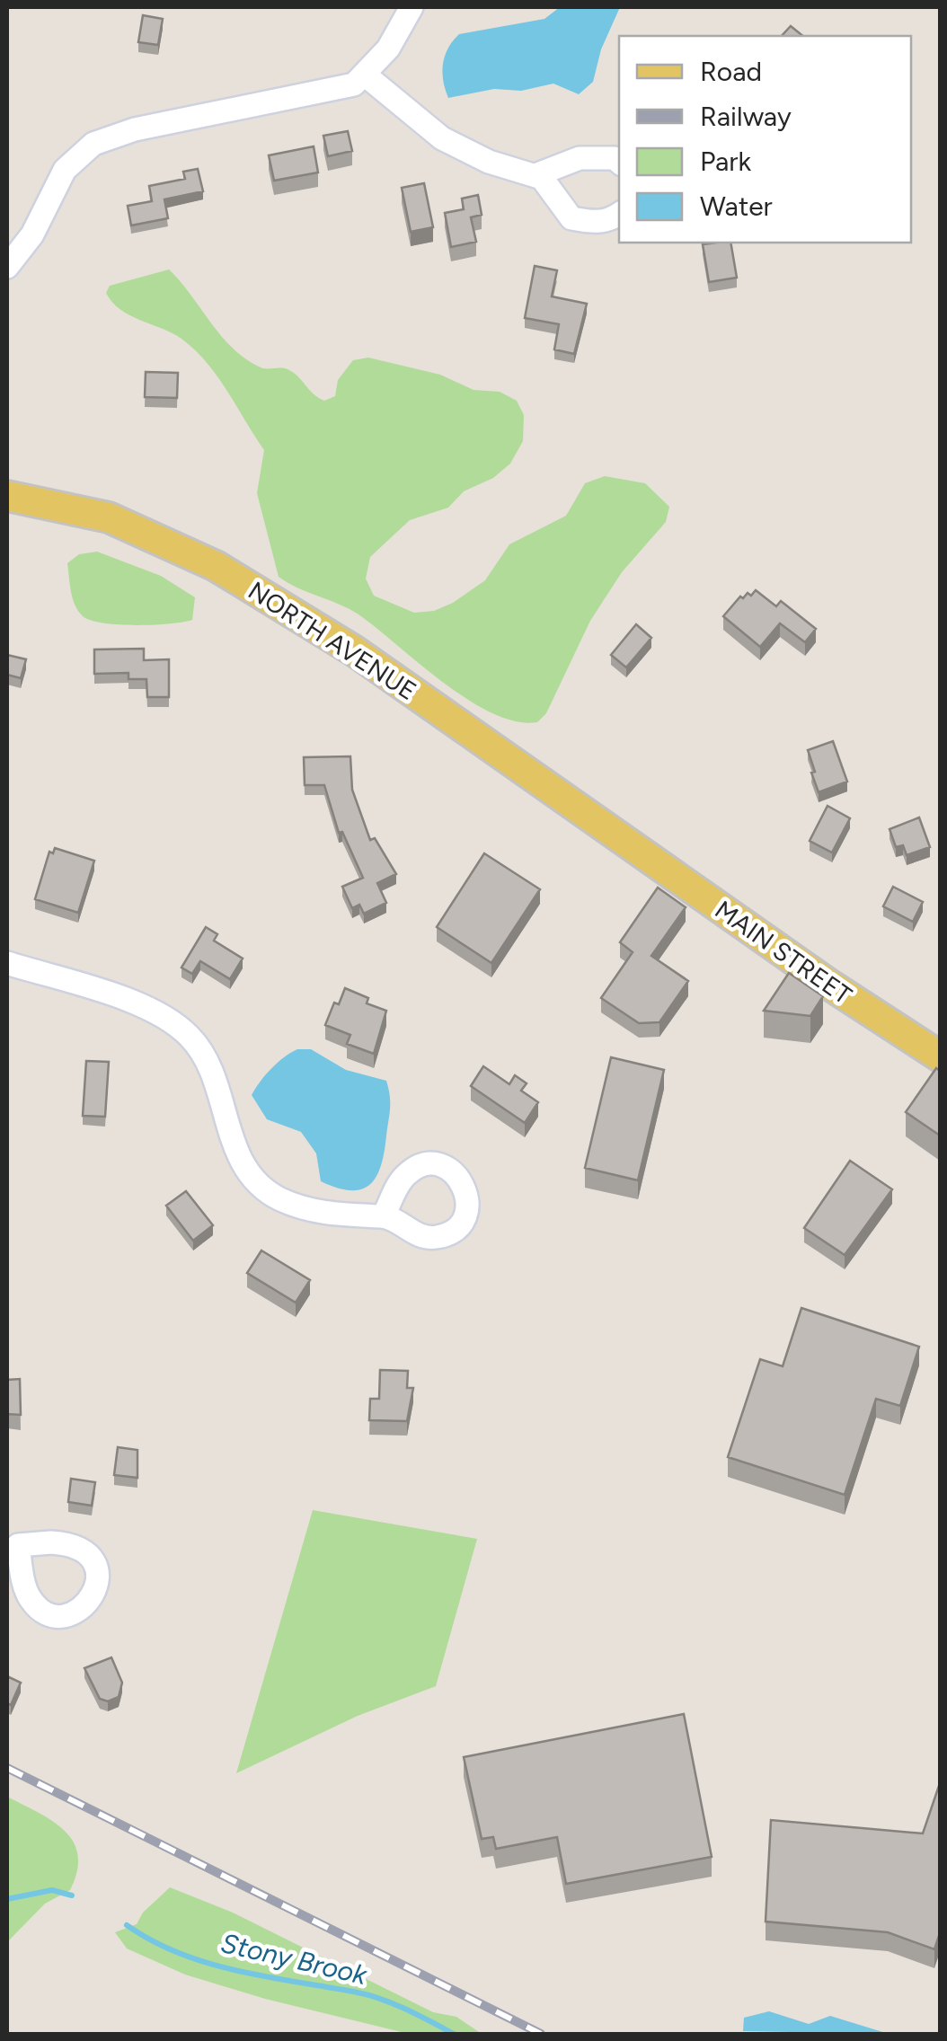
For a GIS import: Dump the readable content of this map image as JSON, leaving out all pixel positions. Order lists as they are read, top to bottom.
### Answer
{
  "streets": {
    "main road": ["NORTH AVENUE", "MAIN STREET"]
  },
  "crossings": [
    ["NORTH AVENUE", "MAIN STREET"]
  ],
  "water": ["Stony Brook"],
  "legend": [
    "Road",
    "Railway",
    "Park",
    "Water"
  ]
}
